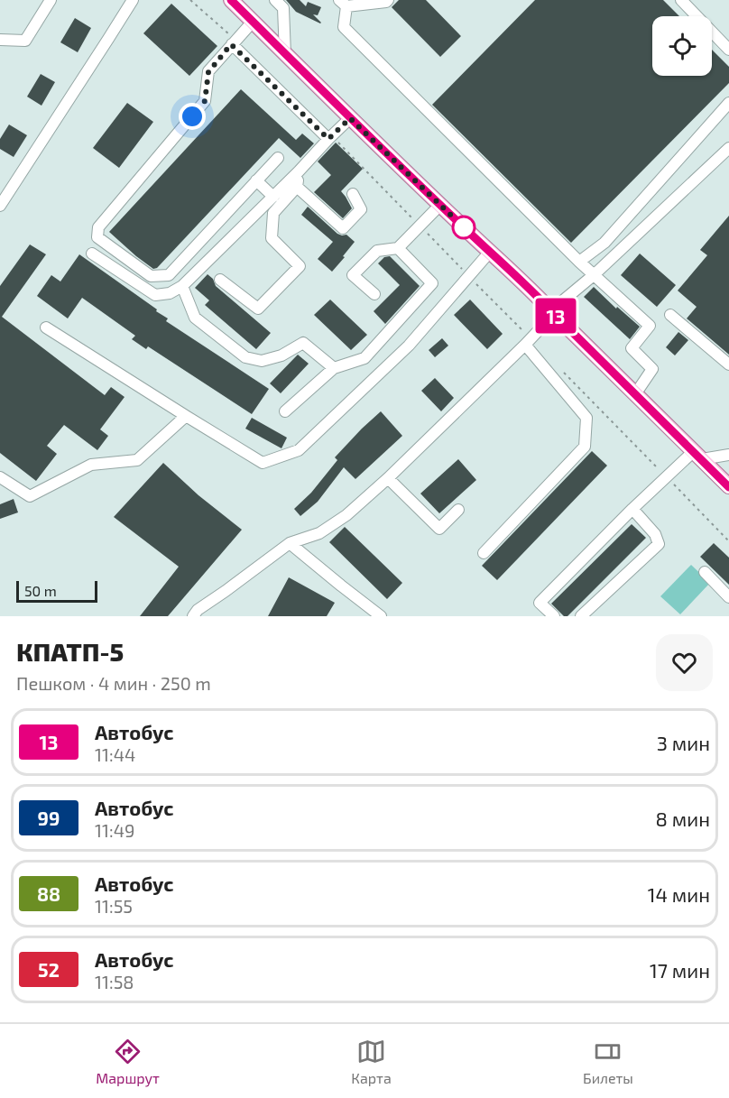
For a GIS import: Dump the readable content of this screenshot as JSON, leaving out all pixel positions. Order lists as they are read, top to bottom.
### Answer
{
  "lines": ["bus line 13"],
  "scale_bar": "50 m",
  "page": {
    "on_map": "13",
    "scale": "50 m",
    "heading": ["КПАТП-5", "Пешком · 4 мин · 250 m"],
    "list": [
      {
        "mark": "13",
        "name": "Автобус",
        "note": "11:44",
        "value": "3 мин"
      },
      {
        "mark": "99",
        "name": "Автобус",
        "note": "11:49",
        "value": "8 мин"
      },
      {
        "mark": "88",
        "name": "Автобус",
        "note": "11:55",
        "value": "14 мин"
      },
      {
        "mark": "52",
        "name": "Автобус",
        "note": "11:58",
        "value": "17 мин"
      }
    ],
    "tabs": ["Маршрут", "Карта", "Билеты"]
  }
}
